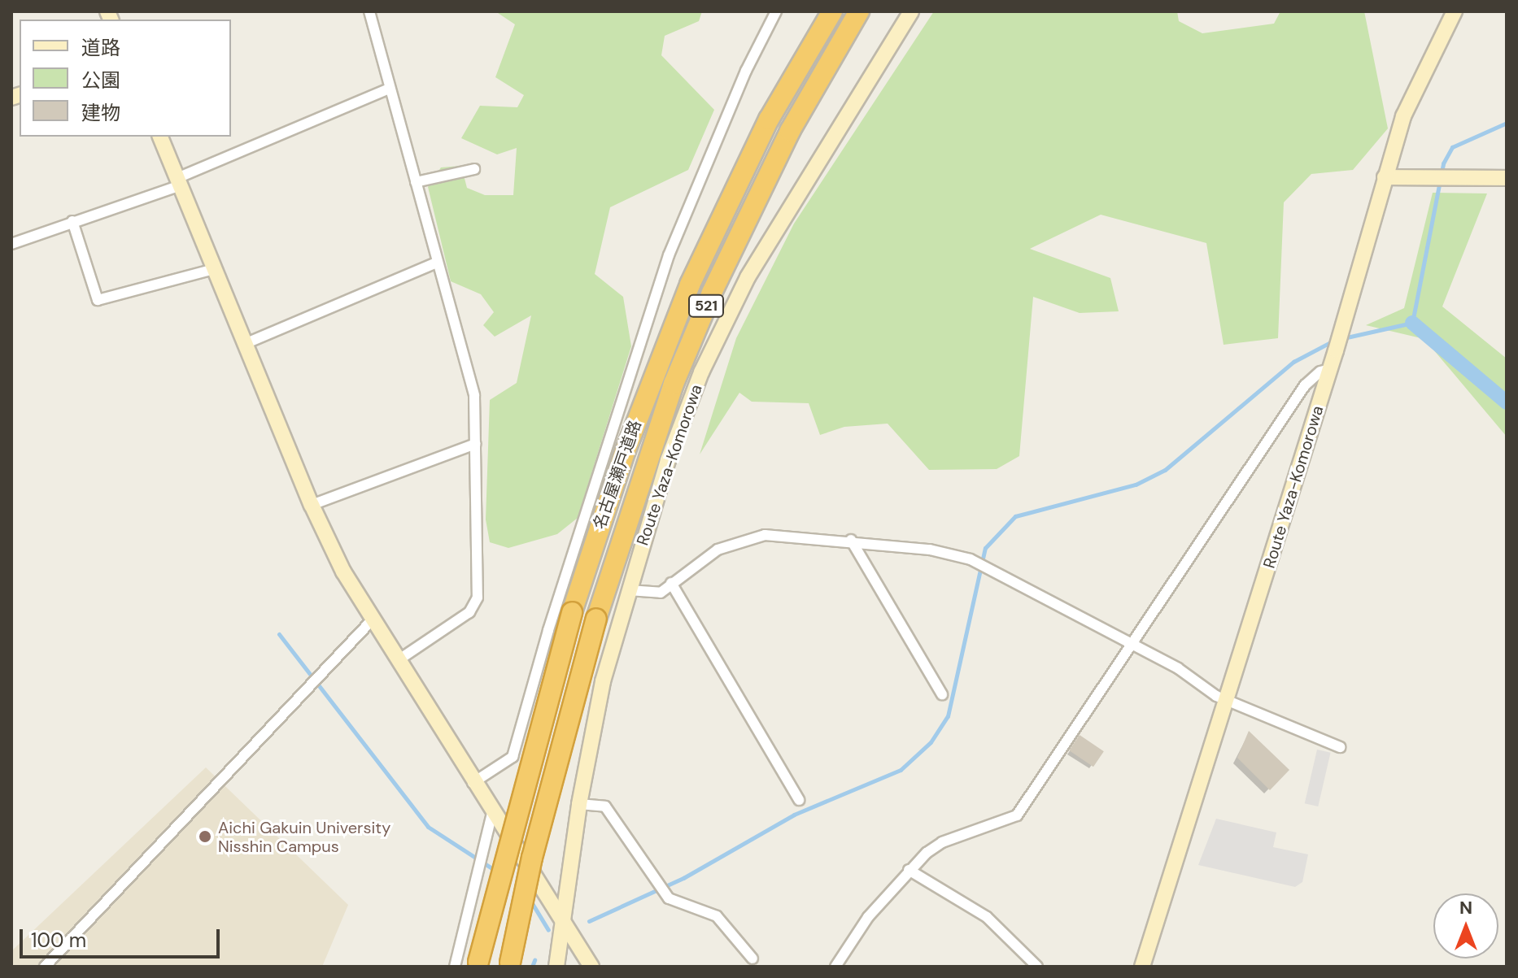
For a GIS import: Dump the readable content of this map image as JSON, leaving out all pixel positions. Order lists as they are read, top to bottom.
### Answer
{
  "streets": {
    "highway": ["521", "名古屋瀬戸道路"],
    "main road": ["Route Yaza-Komorowa"]
  },
  "places": ["Aichi Gakuin University Nisshin Campus"],
  "legend": ["道路", "公園", "建物"],
  "scale_bar": "100 m",
  "north": "top"
}
